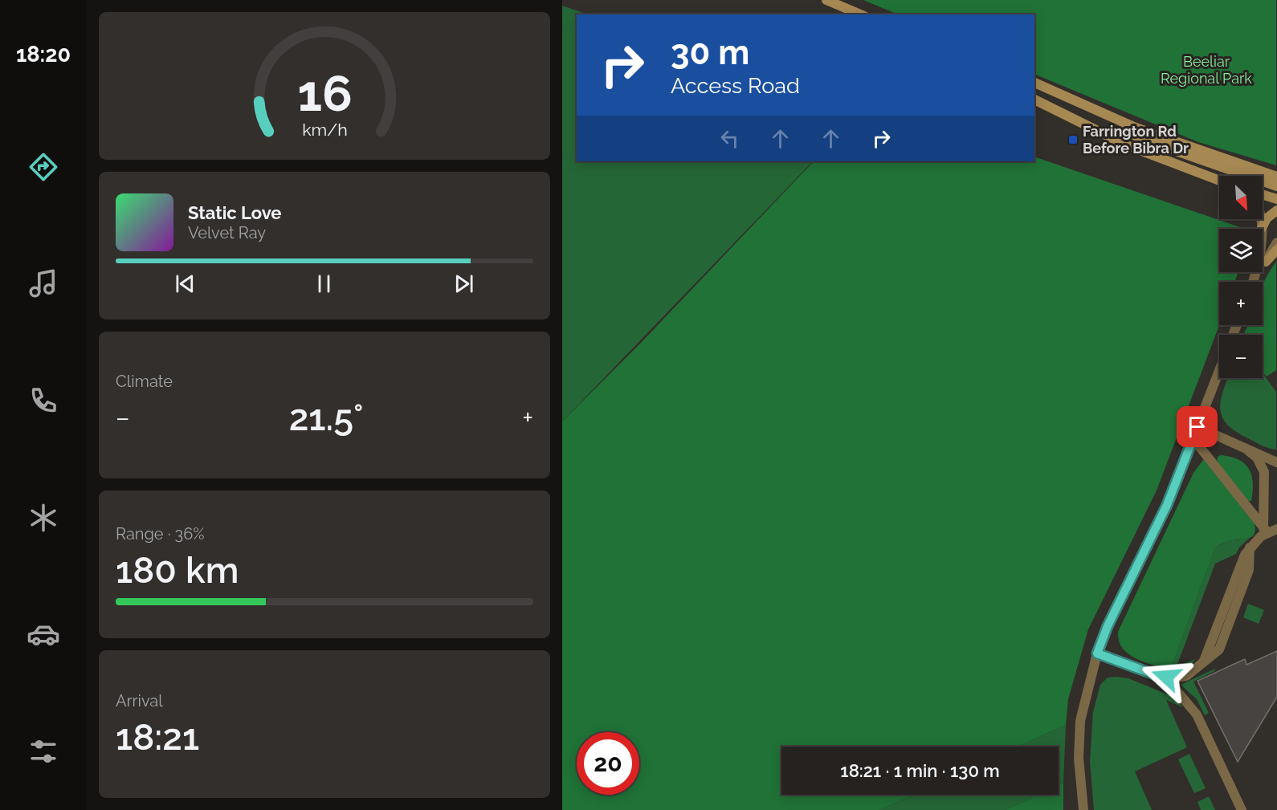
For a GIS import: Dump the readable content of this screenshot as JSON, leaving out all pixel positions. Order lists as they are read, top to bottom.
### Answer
{
  "parks": ["Beeliar Regional Park"],
  "places": {
    "transit": ["Farrington Rd Before Bibra Dr"]
  },
  "north": "bottom right",
  "page": {
    "tabs": "18:20",
    "turn": ["30 m", "Access Road"],
    "map_buttons": ["+", "−"],
    "song": ["Static Love", "Velvet Ray"],
    "tile": [
      "Climate",
      ["Range · 36%", "180 km"],
      ["Arrival", "18:21"]
    ],
    "heat": ["−", "21.5°", "+"],
    "limit": "20",
    "trip": "18:21 · 1 min · 130 m",
    "gauge": ["16", "km/h"]
  }
}
